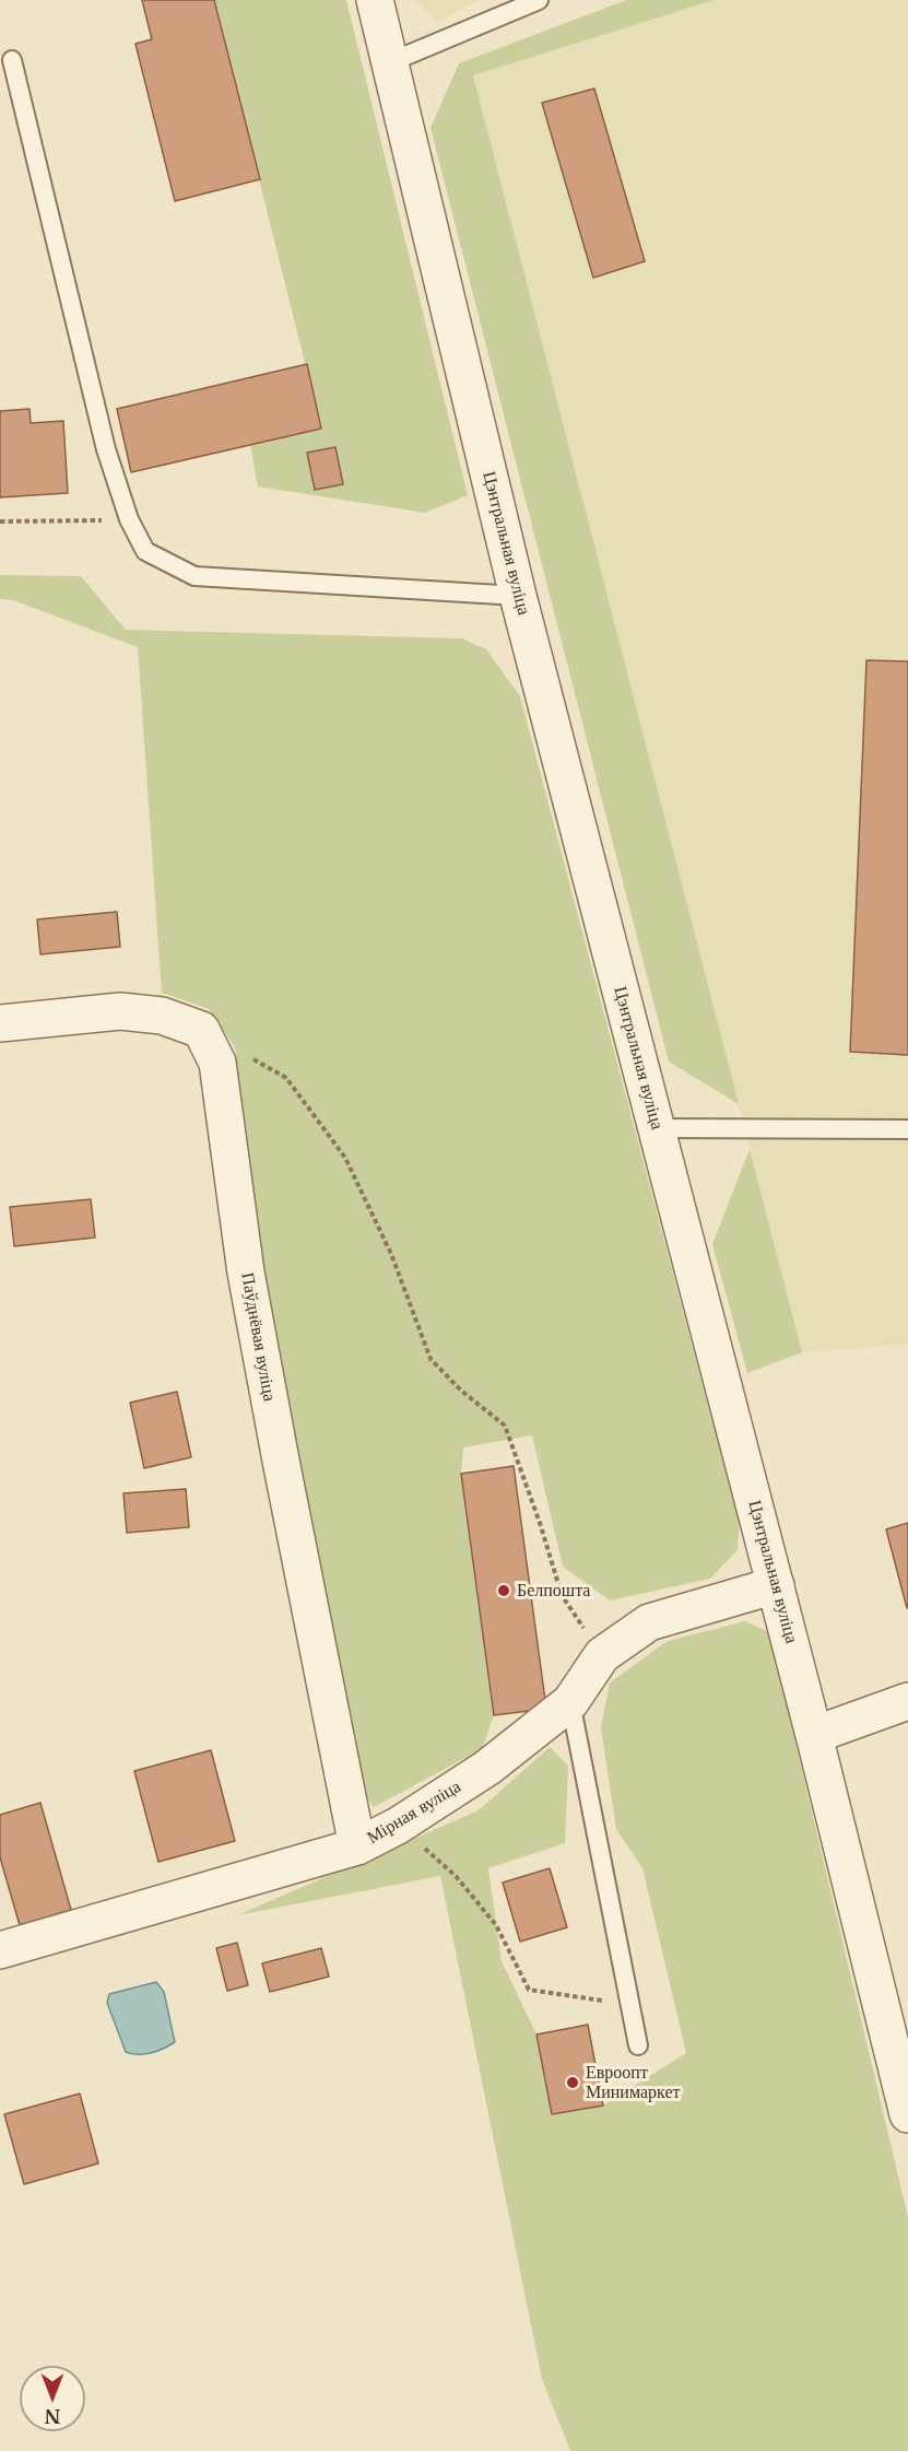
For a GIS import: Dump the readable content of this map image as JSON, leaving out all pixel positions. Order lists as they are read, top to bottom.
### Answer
{
  "streets": {
    "street": ["Цэнтральная вуліца", "Паўднёвая вуліца", "Мірная вуліца"]
  },
  "crossings": [
    ["Цэнтральная вуліца", "Мірная вуліца"],
    ["Паўднёвая вуліца", "Мірная вуліца"]
  ],
  "places": ["Белпошта", "Евроопт Минимаркет"],
  "north": "bottom"
}
